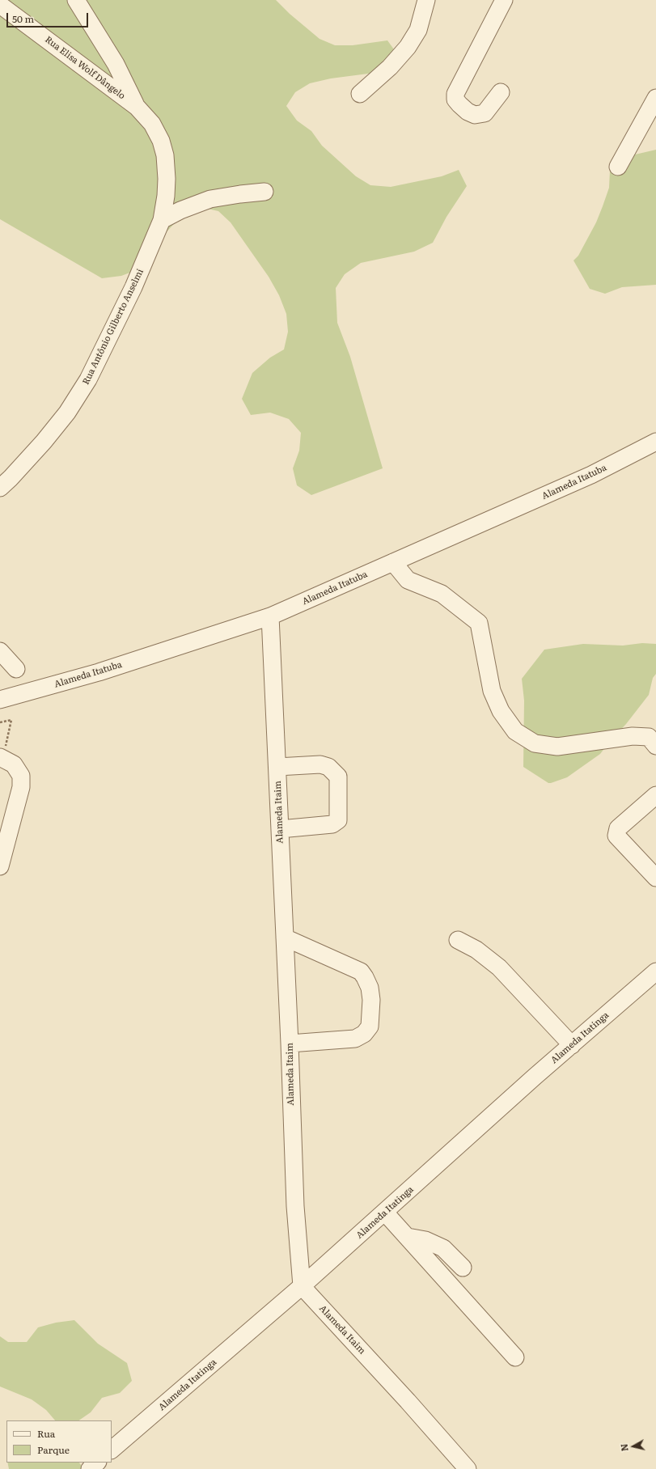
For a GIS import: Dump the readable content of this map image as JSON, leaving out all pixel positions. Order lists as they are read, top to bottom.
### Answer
{
  "streets": {
    "street": [
      "Rua Elisa Wolf Dângelo",
      "Rua Antônio Gilberto Anselmi",
      "Alameda Itatuba",
      "Alameda Itaim",
      "Alameda Itatinga"
    ]
  },
  "crossings": [
    ["Rua Elisa Wolf Dângelo", "Rua Antônio Gilberto Anselmi"],
    ["Alameda Itatuba", "Alameda Itaim"],
    ["Alameda Itaim", "Alameda Itatinga"]
  ],
  "legend": ["Rua", "Parque"],
  "scale_bar": "50 m",
  "north": "left"
}
